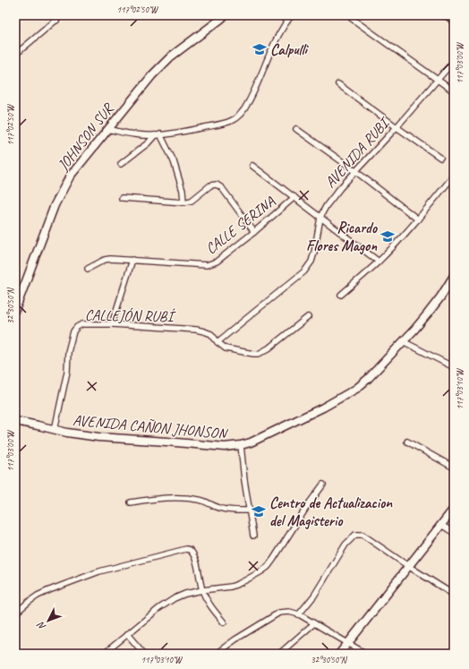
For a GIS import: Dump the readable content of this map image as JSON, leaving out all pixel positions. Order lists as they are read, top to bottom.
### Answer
{
  "streets": {
    "main road": ["JOHNSON SUR", "AVENIDA CAÑON JHONSON"],
    "street": ["AVENIDA RUBI", "CALLE SERINA", "CALLEJÓN RUBÍ"]
  },
  "crossings": [
    ["AVENIDA RUBI", "CALLEJÓN RUBÍ"],
    ["CALLEJÓN RUBÍ", "AVENIDA CAÑON JHONSON"]
  ],
  "places": {
    "school or university": ["Calpulli", "Ricardo Flores Magon", "Centro de Actualizacion del Magisterio"]
  },
  "north": "bottom left",
  "coordinates": [
    "117°02'50\"W",
    "117°03'00\"W",
    "32°30'50\"N",
    "117°03'10\"W"
  ]
}
